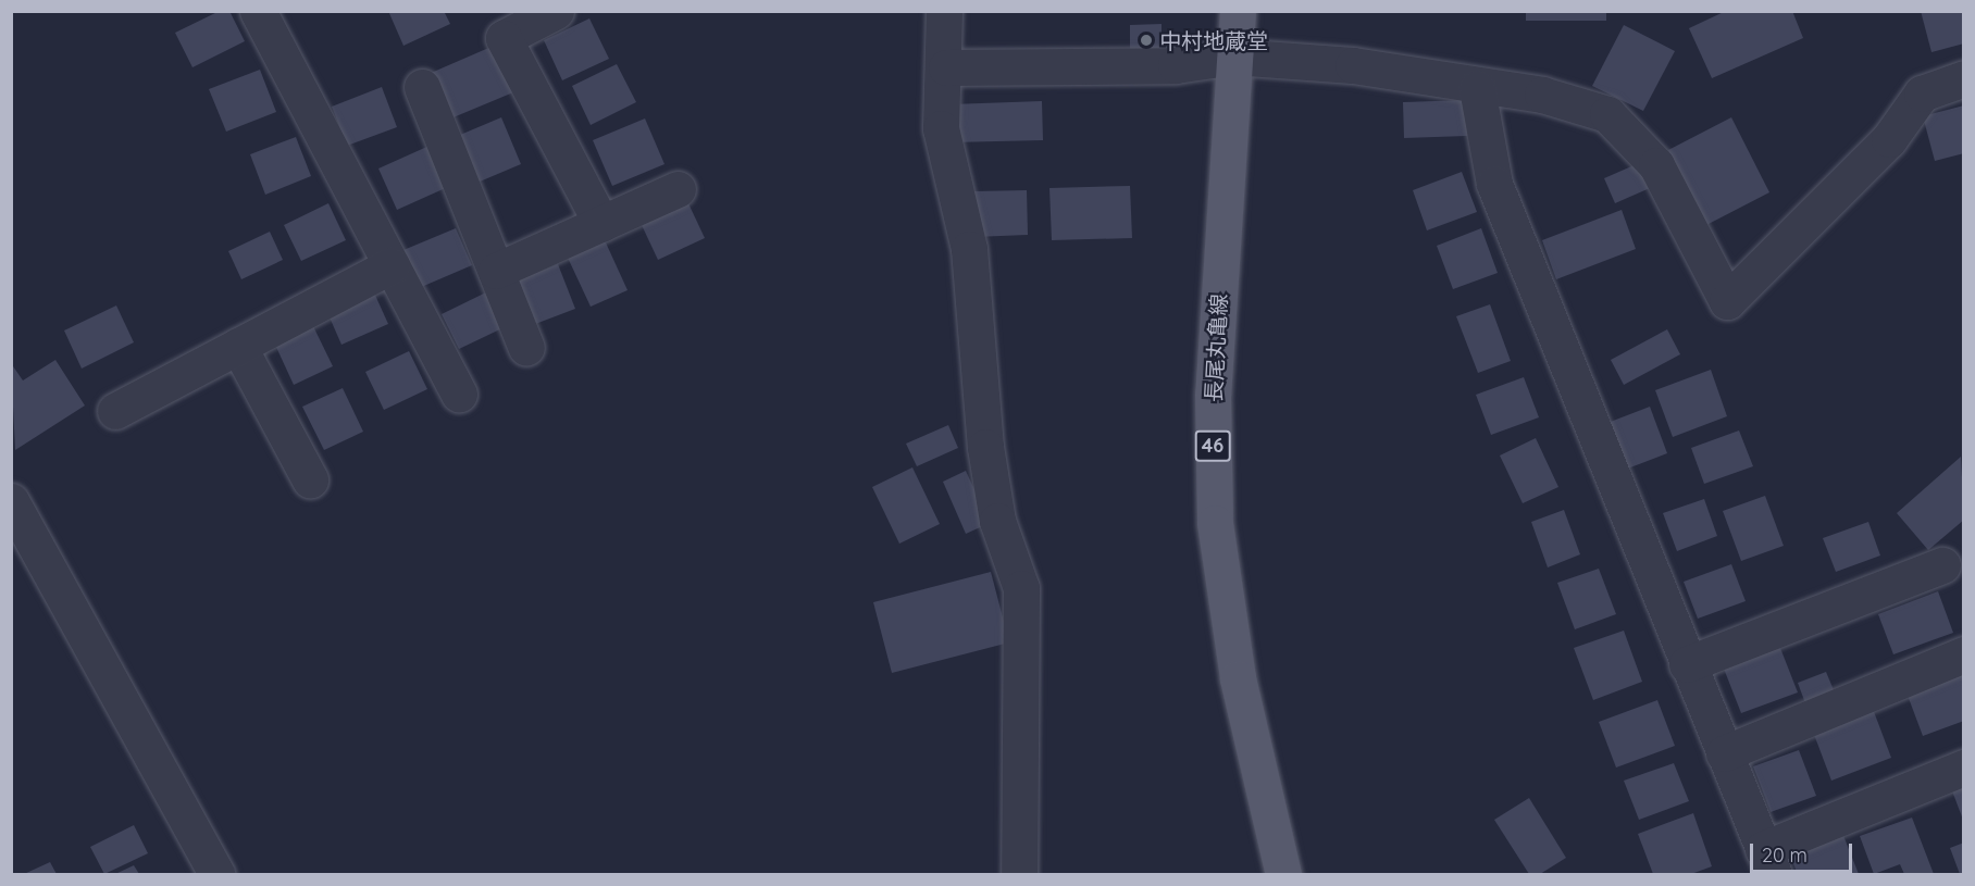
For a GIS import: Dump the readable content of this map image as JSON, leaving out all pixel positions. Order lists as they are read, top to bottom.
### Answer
{
  "streets": {
    "main road": ["長尾丸亀線", "46"]
  },
  "places": ["中村地蔵堂"],
  "scale_bar": "20 m"
}
